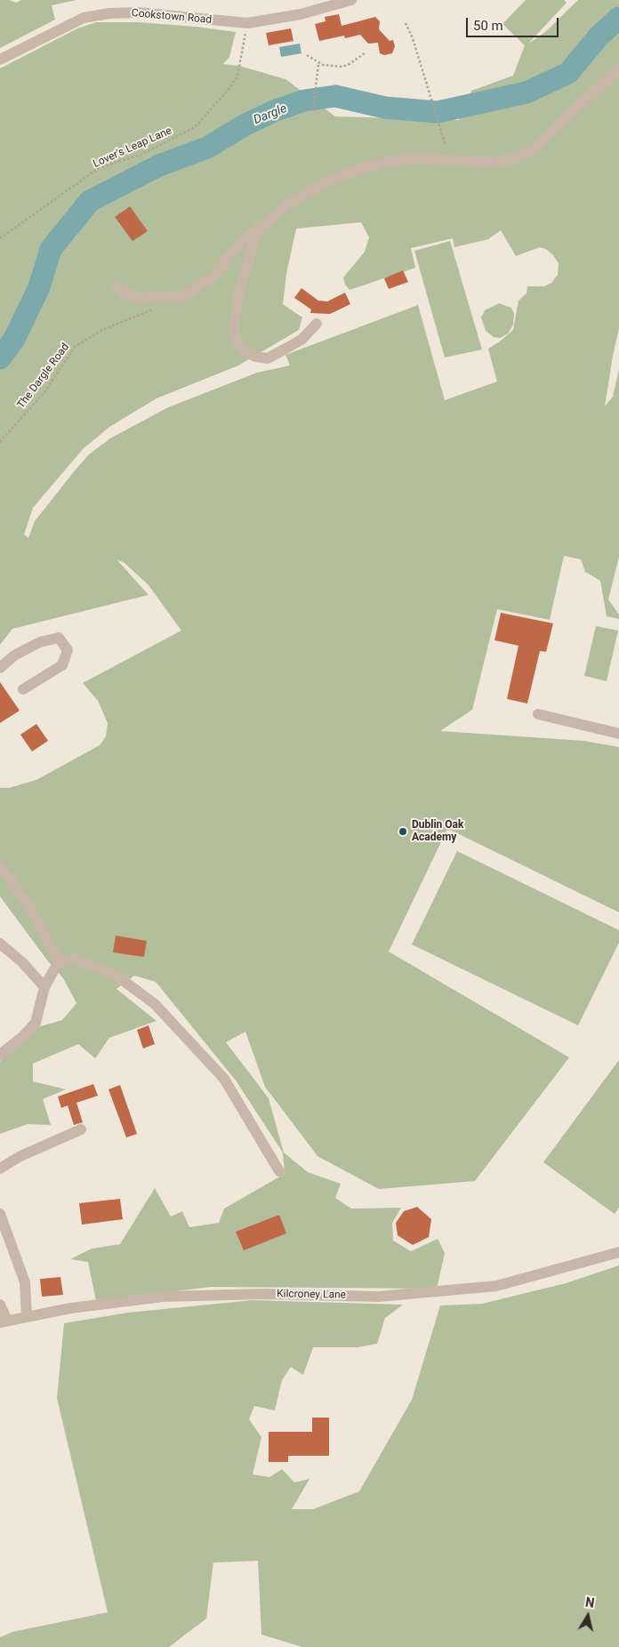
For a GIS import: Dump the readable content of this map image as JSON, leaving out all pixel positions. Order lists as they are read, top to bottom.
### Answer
{
  "streets": {
    "street": ["Cookstown Road", "Kilcroney Lane"],
    "path": ["Lover's Leap Lane", "The Dargle Road"]
  },
  "crossings": [
    ["Cookstown Road", "Lover's Leap Lane"]
  ],
  "water": ["Dargle"],
  "places": ["Dublin Oak Academy"],
  "scale_bar": "50 m",
  "north": "top"
}
